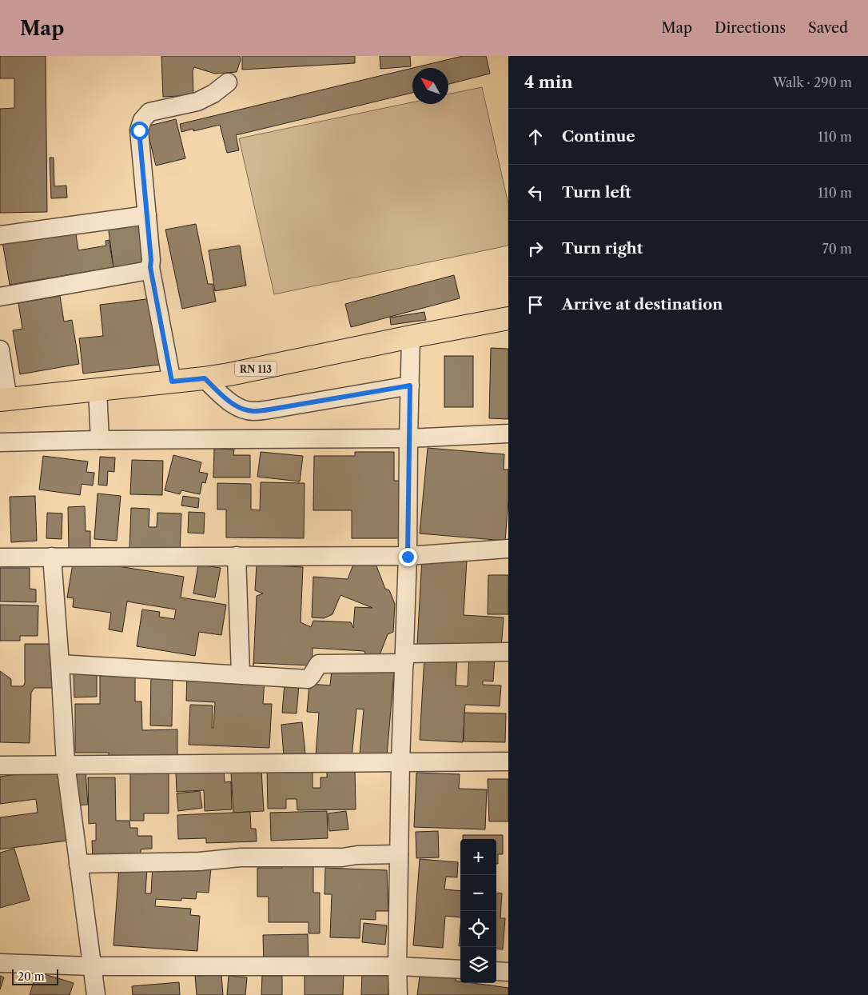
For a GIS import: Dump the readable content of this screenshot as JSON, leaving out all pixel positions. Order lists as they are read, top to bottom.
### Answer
{
  "streets": {
    "main road": ["RN 113"]
  },
  "scale_bar": "20 m",
  "north": "top left",
  "page": {
    "header": "Map",
    "nav": ["Map", "Directions", "Saved"],
    "heading": ["4 min", "Walk · 290 m"],
    "list": [
      ["Continue", "110 m"],
      ["Turn left", "110 m"],
      ["Turn right", "70 m"],
      "Arrive at destination"
    ],
    "map_buttons": ["+", "−"],
    "scale": "20 m"
  }
}
